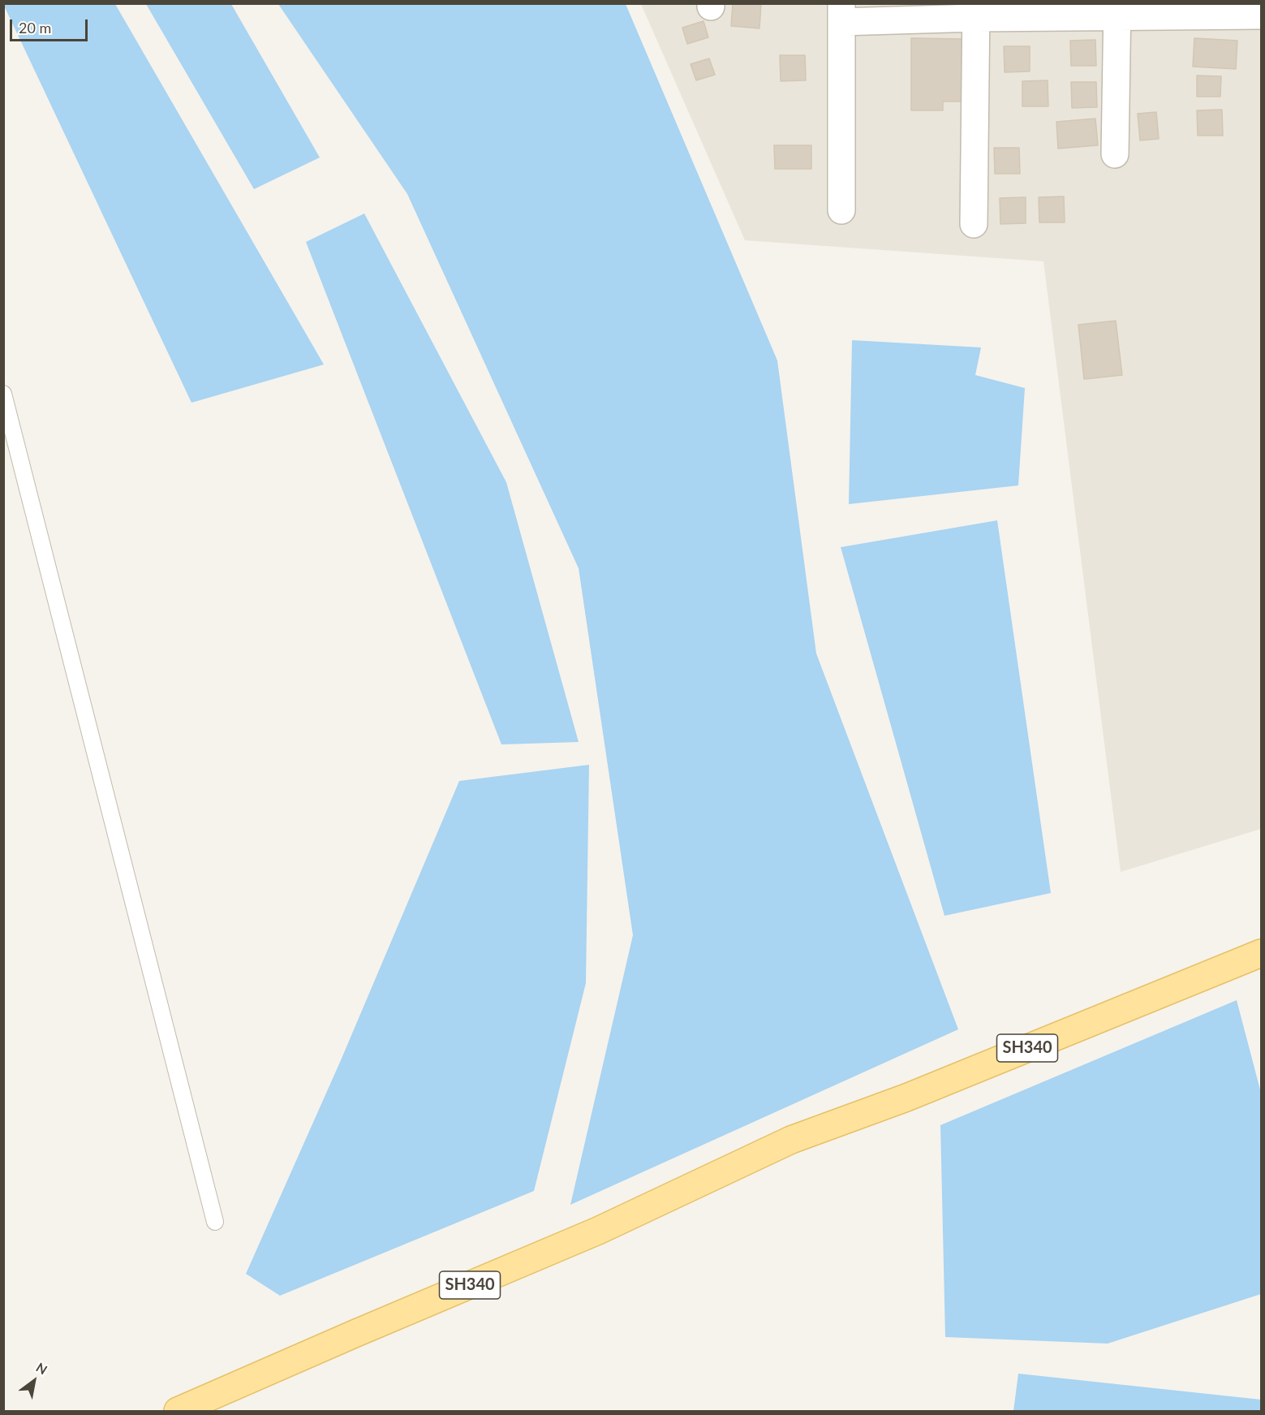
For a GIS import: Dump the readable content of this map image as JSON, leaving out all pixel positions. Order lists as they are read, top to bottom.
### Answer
{
  "streets": {
    "main road": ["SH340"]
  },
  "scale_bar": "20 m",
  "north": "top right"
}
